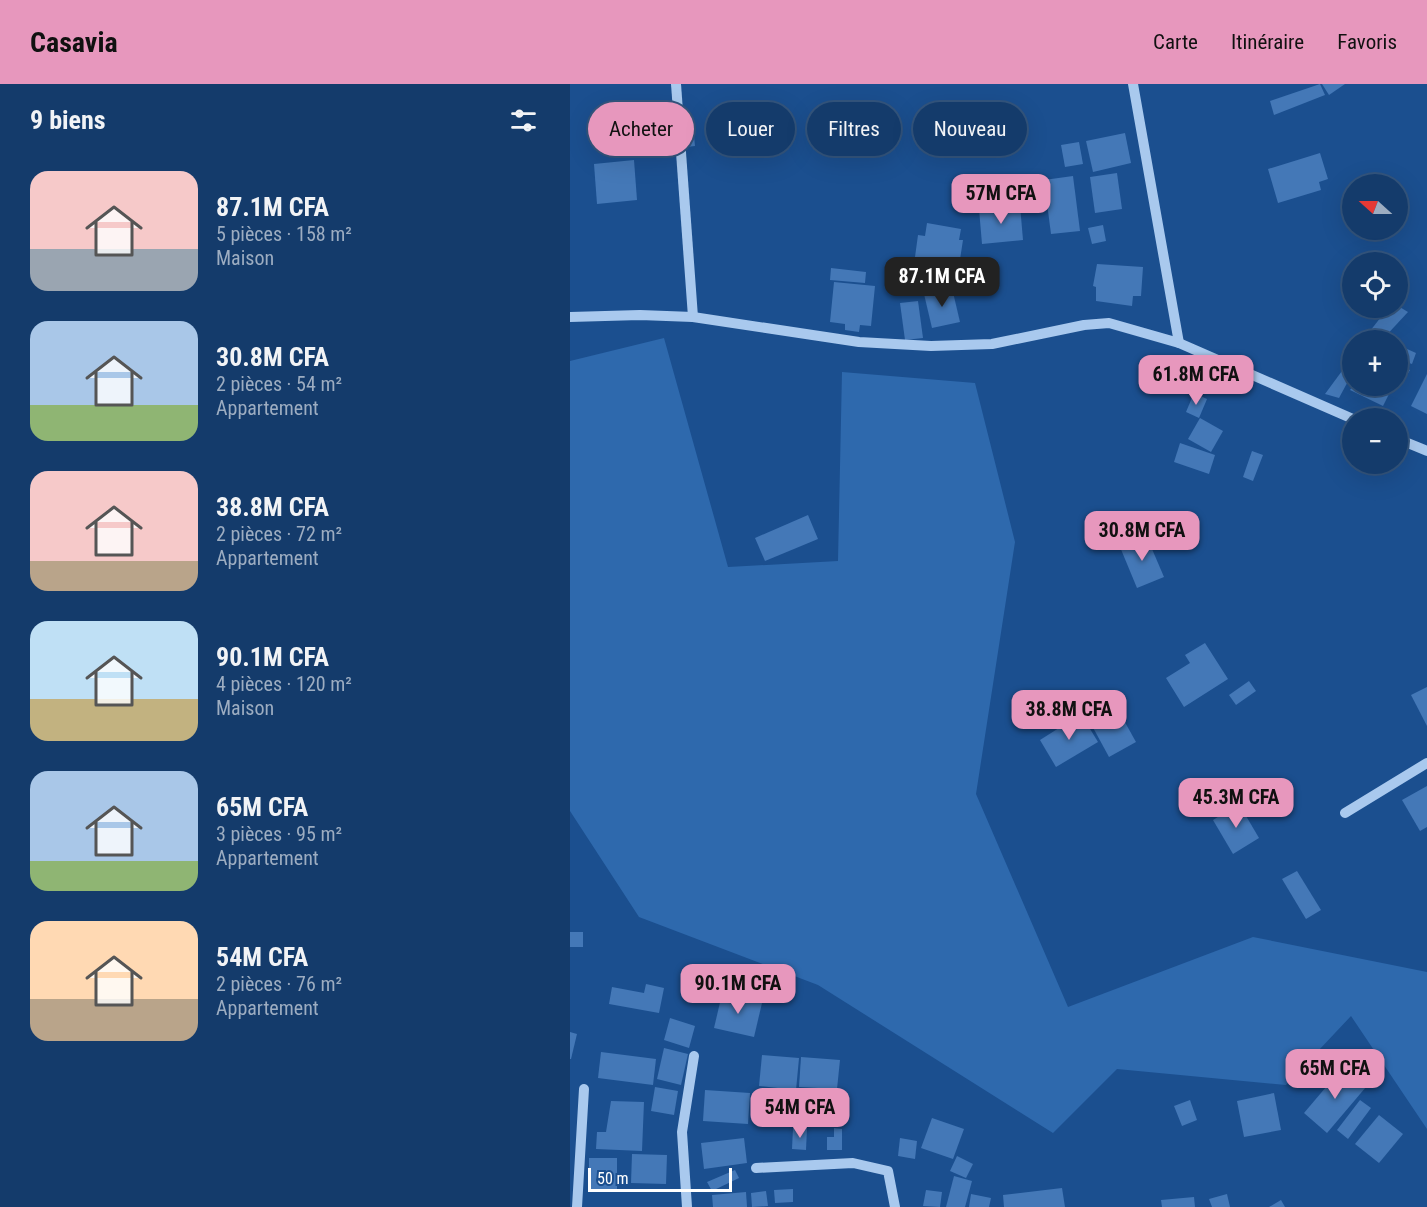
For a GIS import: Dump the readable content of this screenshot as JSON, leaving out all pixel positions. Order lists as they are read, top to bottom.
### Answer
{
  "scale_bar": "50 m",
  "north": "left",
  "page": {
    "header": "Casavia",
    "nav": ["Carte", "Itinéraire", "Favoris"],
    "heading": "9 biens",
    "chip": [
      "Acheter",
      "Louer",
      "Filtres",
      "Nouveau"
    ],
    "list": [
      {
        "name": "87.1M CFA",
        "note": "5 pièces · 158 m² · Maison"
      },
      {
        "name": "30.8M CFA",
        "note": "2 pièces · 54 m² · Appartement"
      },
      {
        "name": "38.8M CFA",
        "note": "2 pièces · 72 m² · Appartement"
      },
      {
        "name": "90.1M CFA",
        "note": "4 pièces · 120 m² · Maison"
      },
      {
        "name": "65M CFA",
        "note": "3 pièces · 95 m² · Appartement"
      },
      {
        "name": "54M CFA",
        "note": "2 pièces · 76 m² · Appartement"
      }
    ],
    "map_buttons": ["+", "−"],
    "price": [
      "57M CFA",
      "87.1M CFA",
      "61.8M CFA",
      "30.8M CFA",
      "38.8M CFA",
      "45.3M CFA",
      "90.1M CFA",
      "65M CFA",
      "54M CFA"
    ],
    "scale": "50 m"
  }
}
